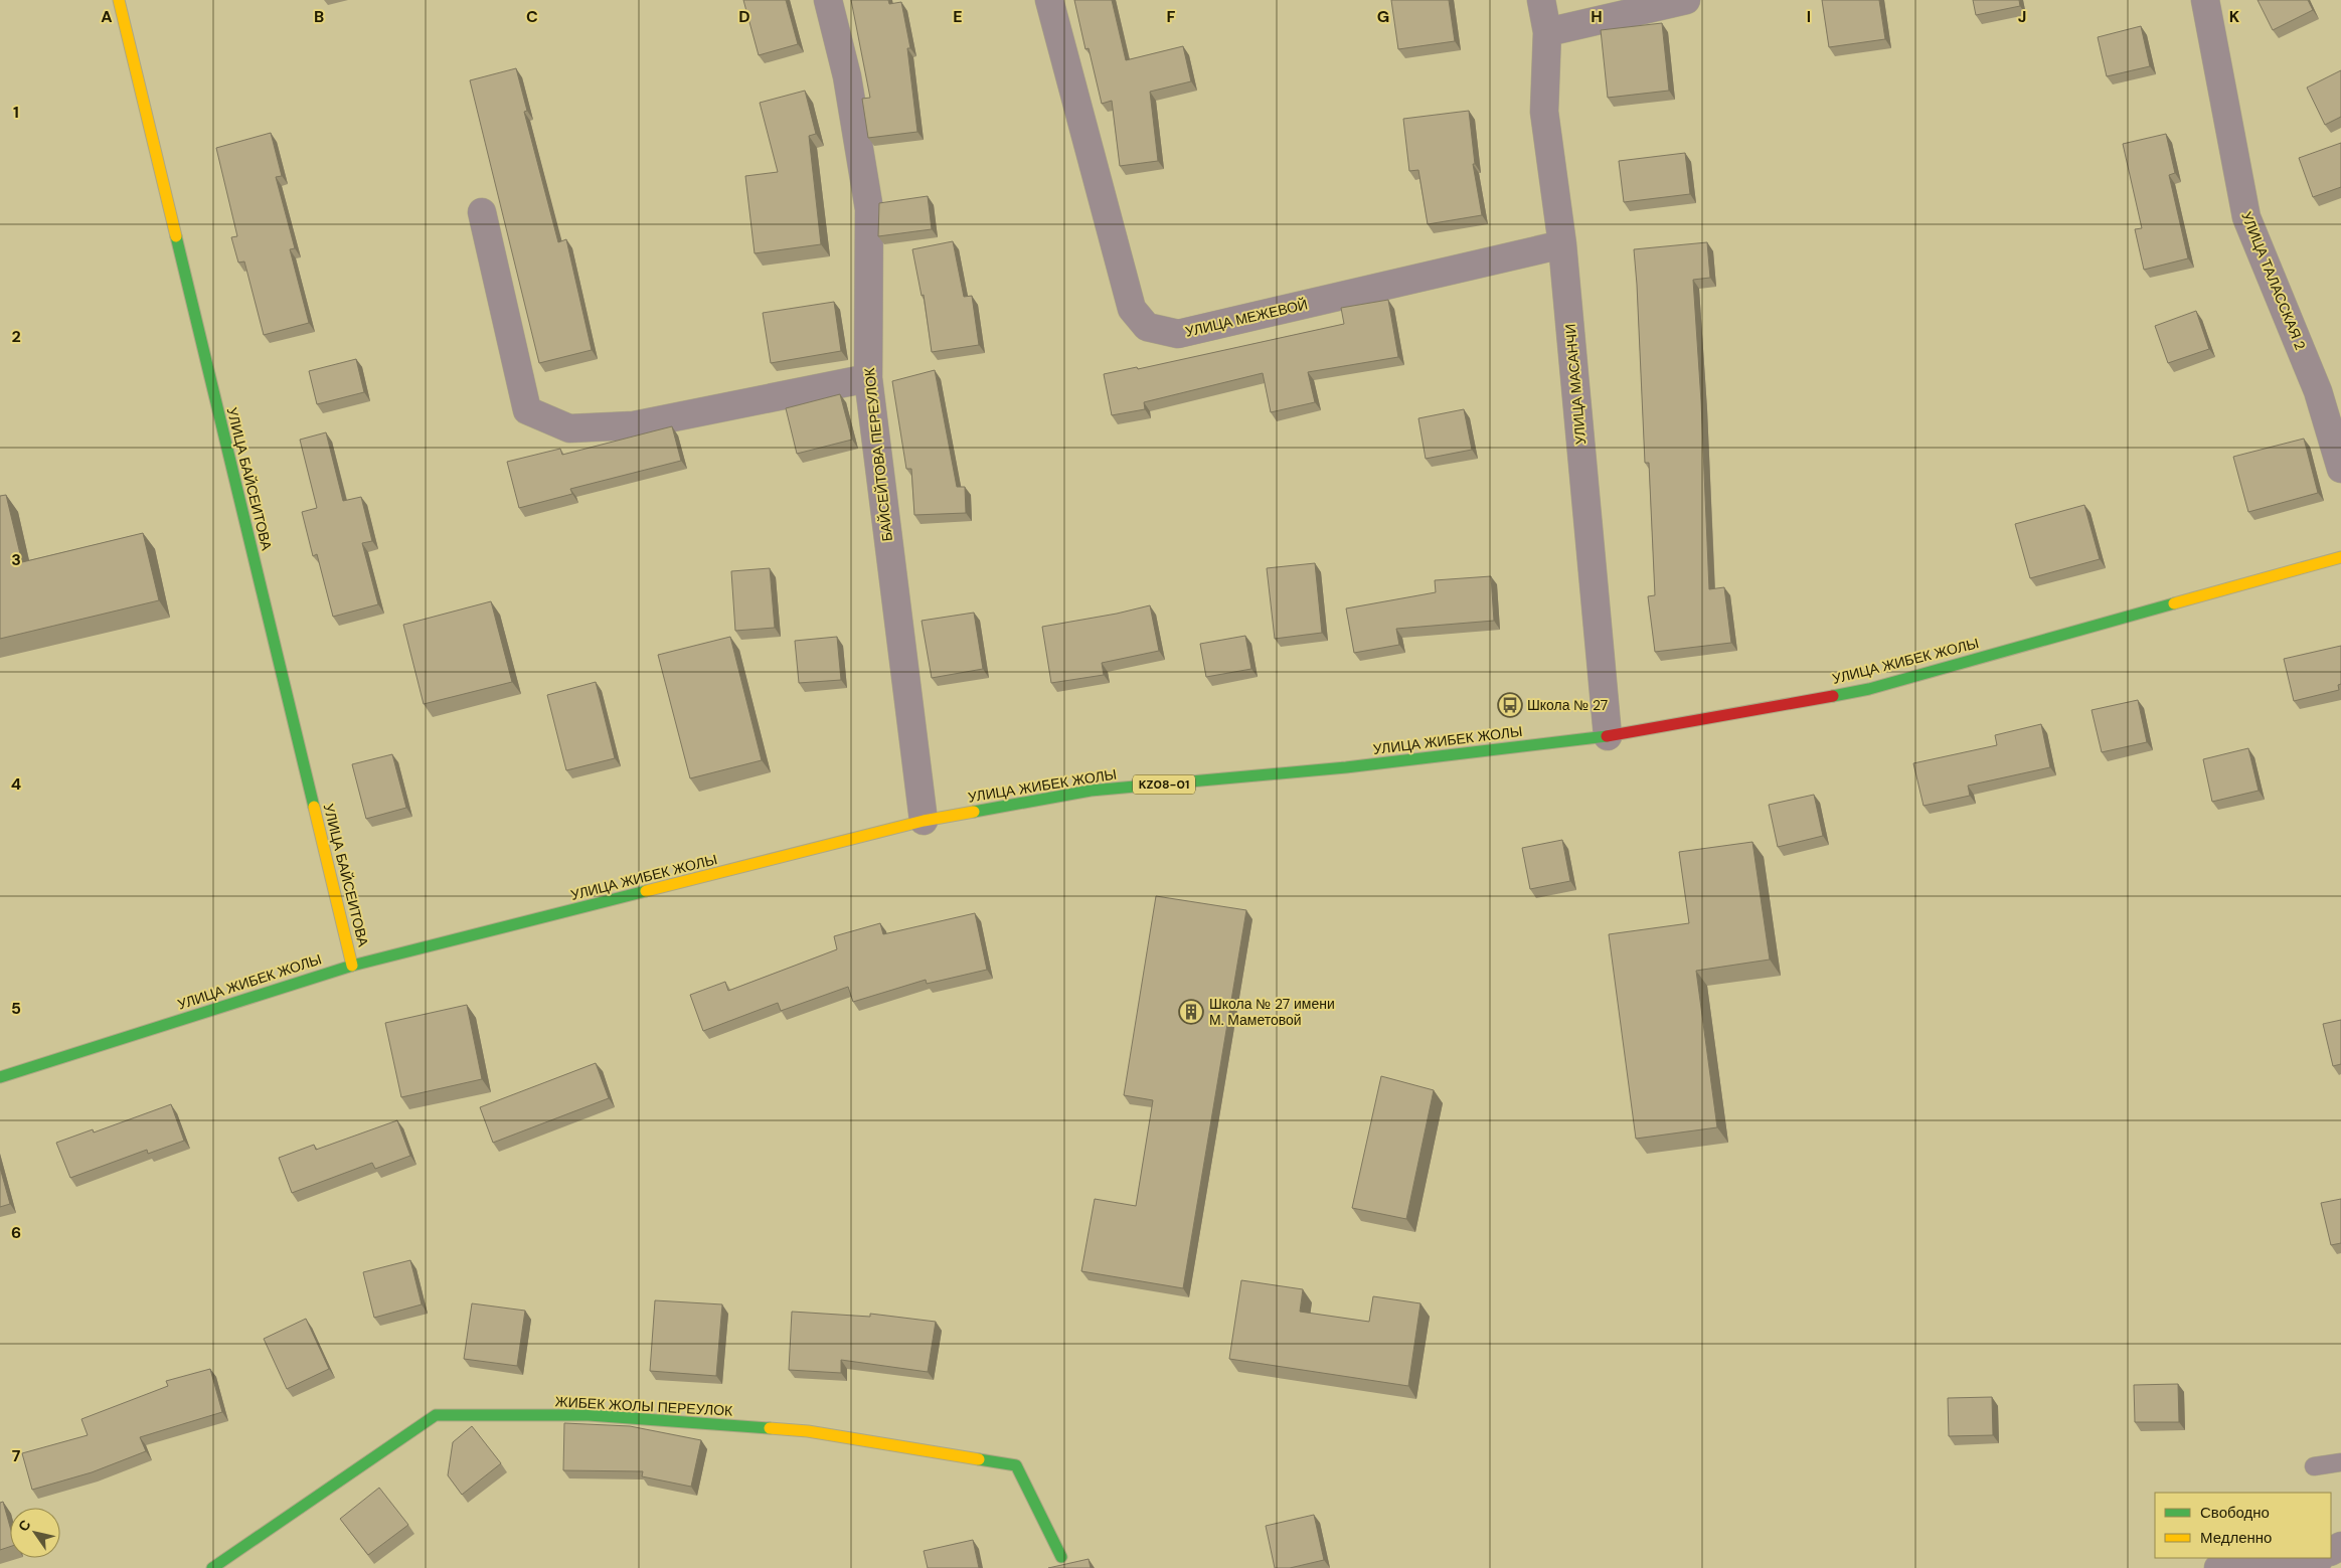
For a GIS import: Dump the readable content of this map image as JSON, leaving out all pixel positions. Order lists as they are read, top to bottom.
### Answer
{
  "streets": {
    "main road": [
      "УЛИЦА БАЙСЕИТОВА",
      "УЛИЦА ЖИБЕК ЖОЛЫ",
      "KZ08-01",
      "ЖИБЕК ЖОЛЫ ПЕРЕУЛОК"
    ],
    "street": [
      "УЛИЦА ТАЛАССКАЯ 2",
      "УЛИЦА МЕЖЕВОЙ",
      "УЛИЦА МАСАНЧИ",
      "БАЙСЕЙТОВА ПЕРЕУЛОК"
    ]
  },
  "crossings": [
    ["УЛИЦА МЕЖЕВОЙ", "УЛИЦА МАСАНЧИ"],
    ["УЛИЦА МАСАНЧИ", "УЛИЦА ЖИБЕК ЖОЛЫ"],
    ["БАЙСЕЙТОВА ПЕРЕУЛОК", "УЛИЦА ЖИБЕК ЖОЛЫ"],
    ["УЛИЦА БАЙСЕИТОВА", "УЛИЦА ЖИБЕК ЖОЛЫ"]
  ],
  "places": {
    "bus stop": ["Школа № 27"],
    "building": ["Школа № 27 имени М. Маметовой"]
  },
  "legend": ["Свободно", "Медленно"],
  "north": "top left",
  "grid": {
    "columns": [
      "A",
      "B",
      "C",
      "D",
      "E",
      "F",
      "G",
      "H",
      "I",
      "J",
      "K"
    ],
    "rows": [
      "1",
      "2",
      "3",
      "4",
      "5",
      "6",
      "7"
    ]
  }
}
